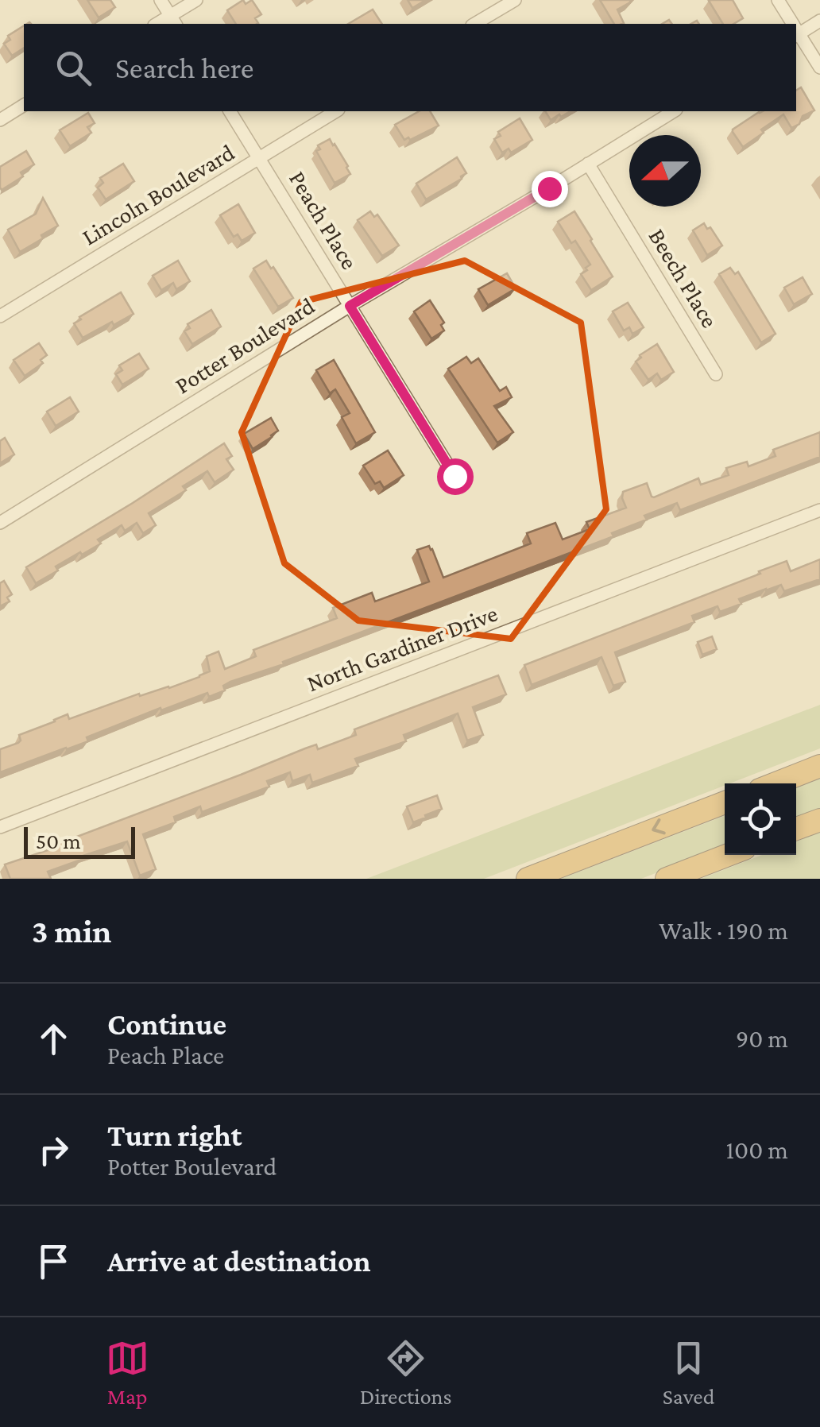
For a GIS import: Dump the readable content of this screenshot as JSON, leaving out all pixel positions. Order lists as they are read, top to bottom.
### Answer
{
  "streets": {
    "street": [
      "Lincoln Boulevard",
      "Peach Place",
      "Beech Place",
      "Potter Boulevard",
      "North Gardiner Drive"
    ]
  },
  "crossings": [
    ["Lincoln Boulevard", "Peach Place"],
    ["Peach Place", "Potter Boulevard"],
    ["Beech Place", "Potter Boulevard"]
  ],
  "scale_bar": "50 m",
  "north": "left",
  "page": {
    "search": "Search here",
    "scale": "50 m",
    "heading": ["3 min", "Walk · 190 m"],
    "list": [
      ["Continue", "Peach Place", "90 m"],
      ["Turn right", "Potter Boulevard", "100 m"],
      "Arrive at destination"
    ],
    "nav": ["Map", "Directions", "Saved"]
  }
}
